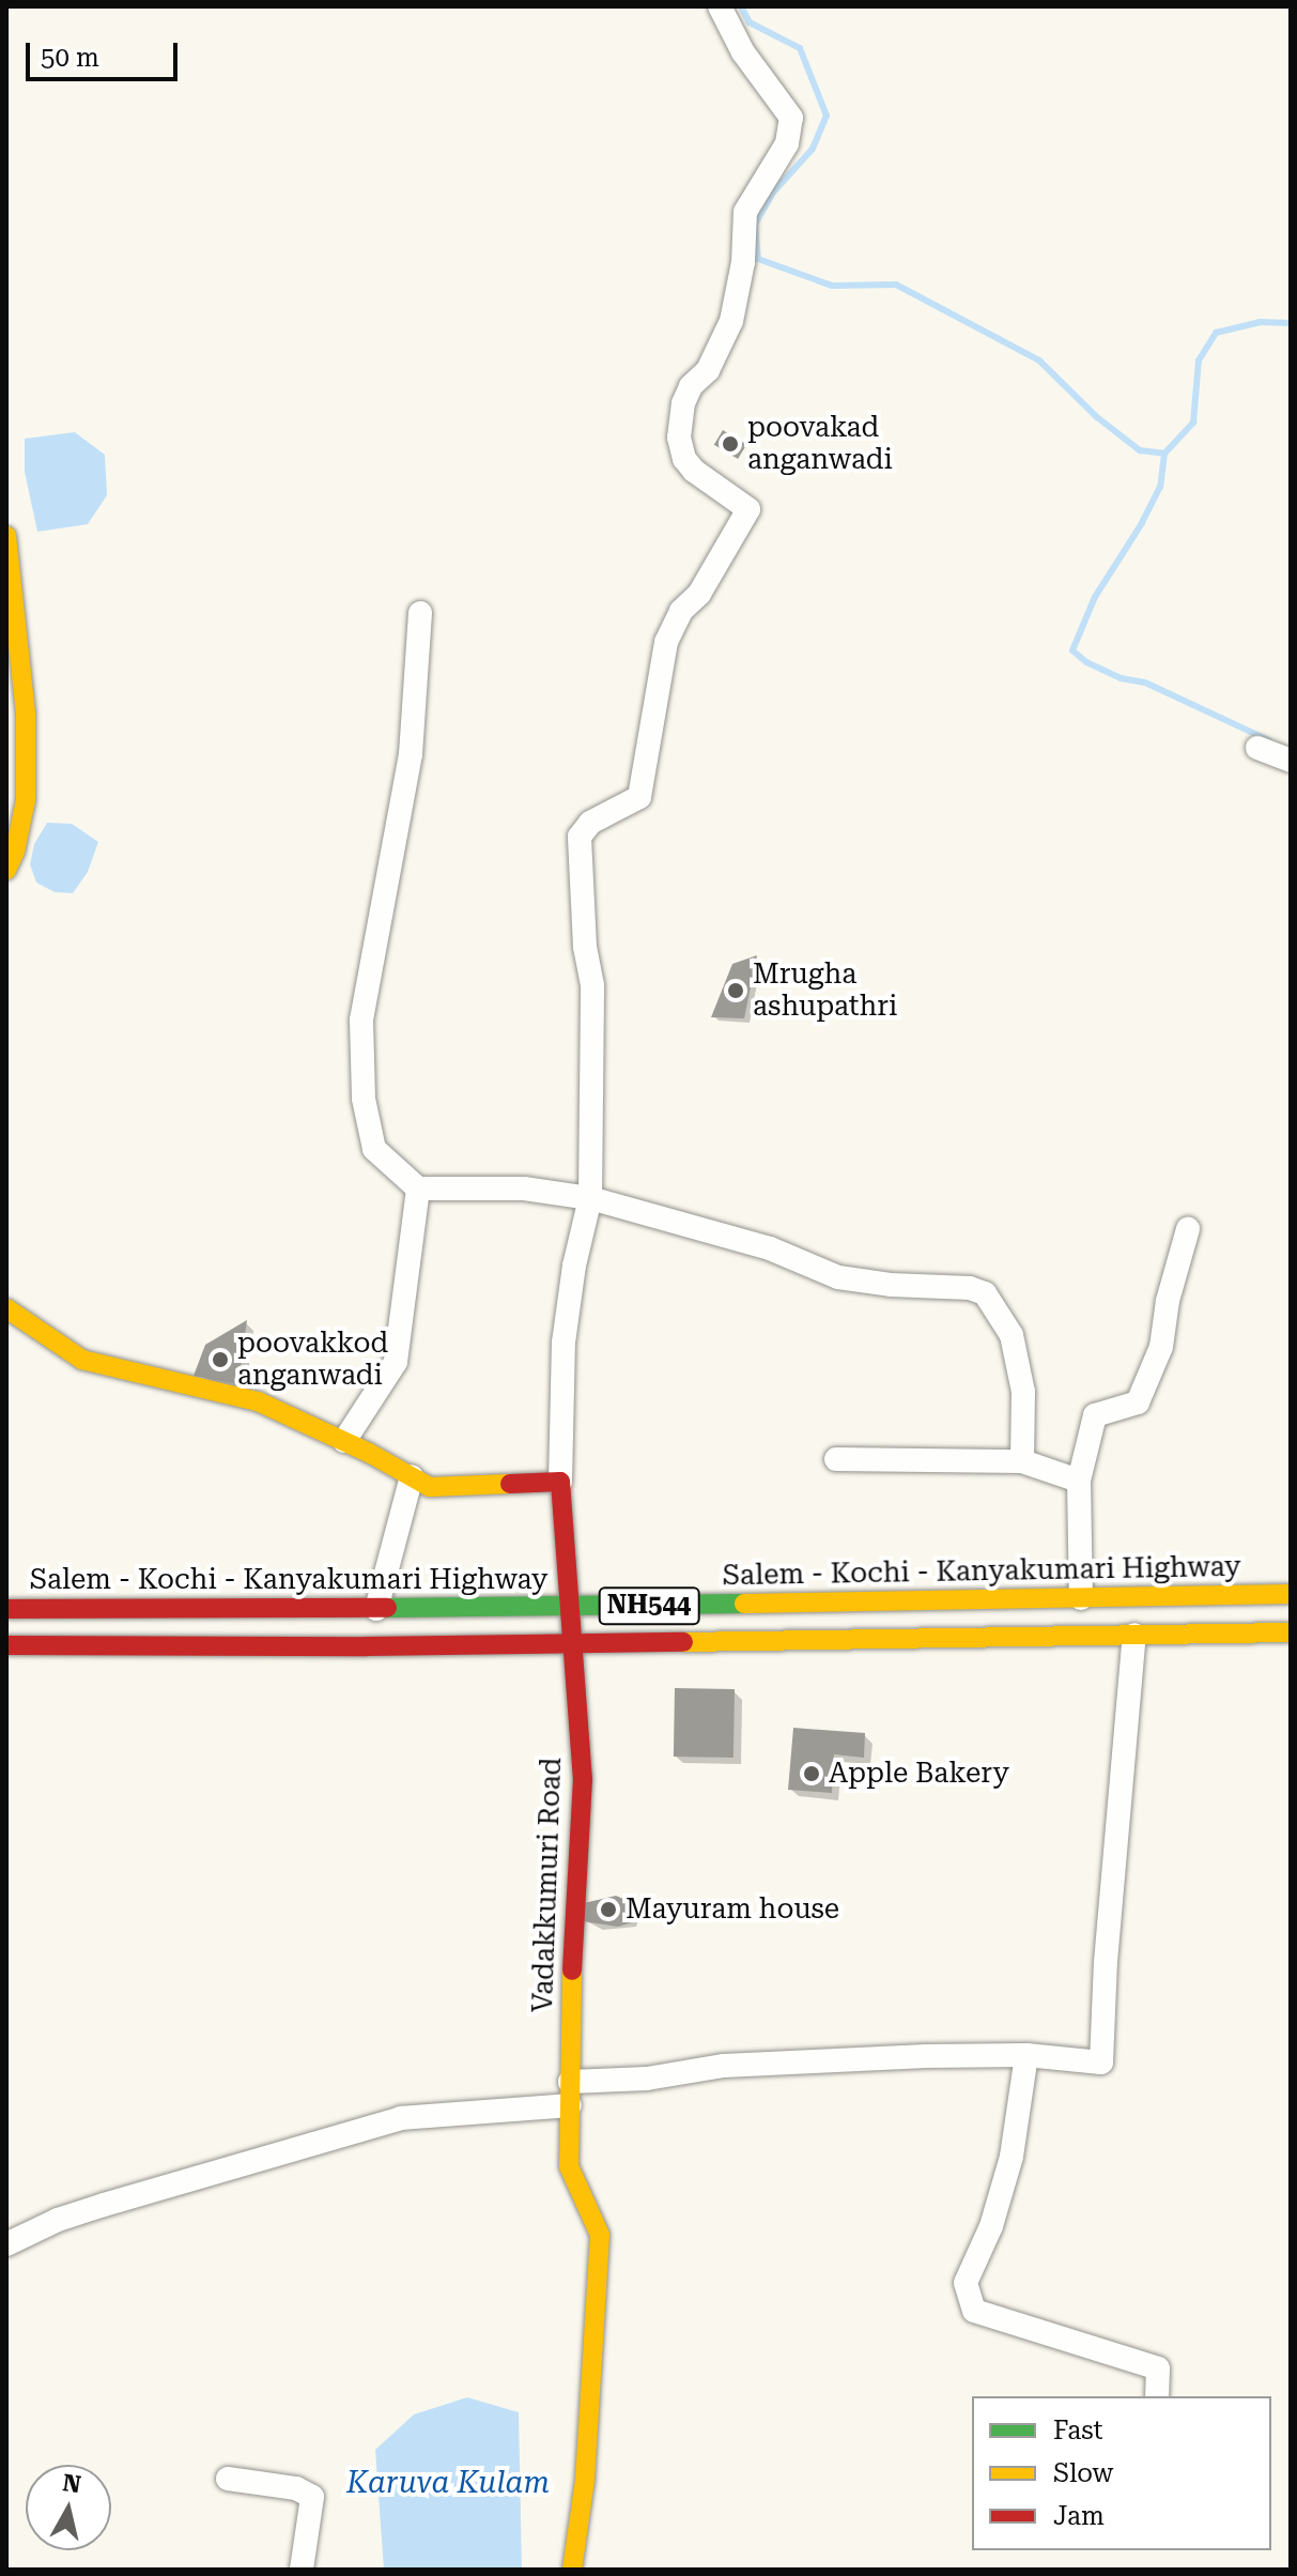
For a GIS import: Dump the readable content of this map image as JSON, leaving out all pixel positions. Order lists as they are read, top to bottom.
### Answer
{
  "streets": {
    "main road": ["Salem - Kochi - Kanyakumari Highway", "NH544", "Vadakkumuri Road"]
  },
  "crossings": [
    ["Salem - Kochi - Kanyakumari Highway", "Vadakkumuri Road"],
    ["NH544", "Vadakkumuri Road"]
  ],
  "water": ["Karuva Kulam"],
  "places": [
    "poovakad anganwadi",
    "Mrugha ashupathri",
    "poovakkod anganwadi",
    "Apple Bakery",
    "Mayuram house"
  ],
  "legend": ["Fast", "Slow", "Jam"],
  "scale_bar": "50 m",
  "north": "top"
}
